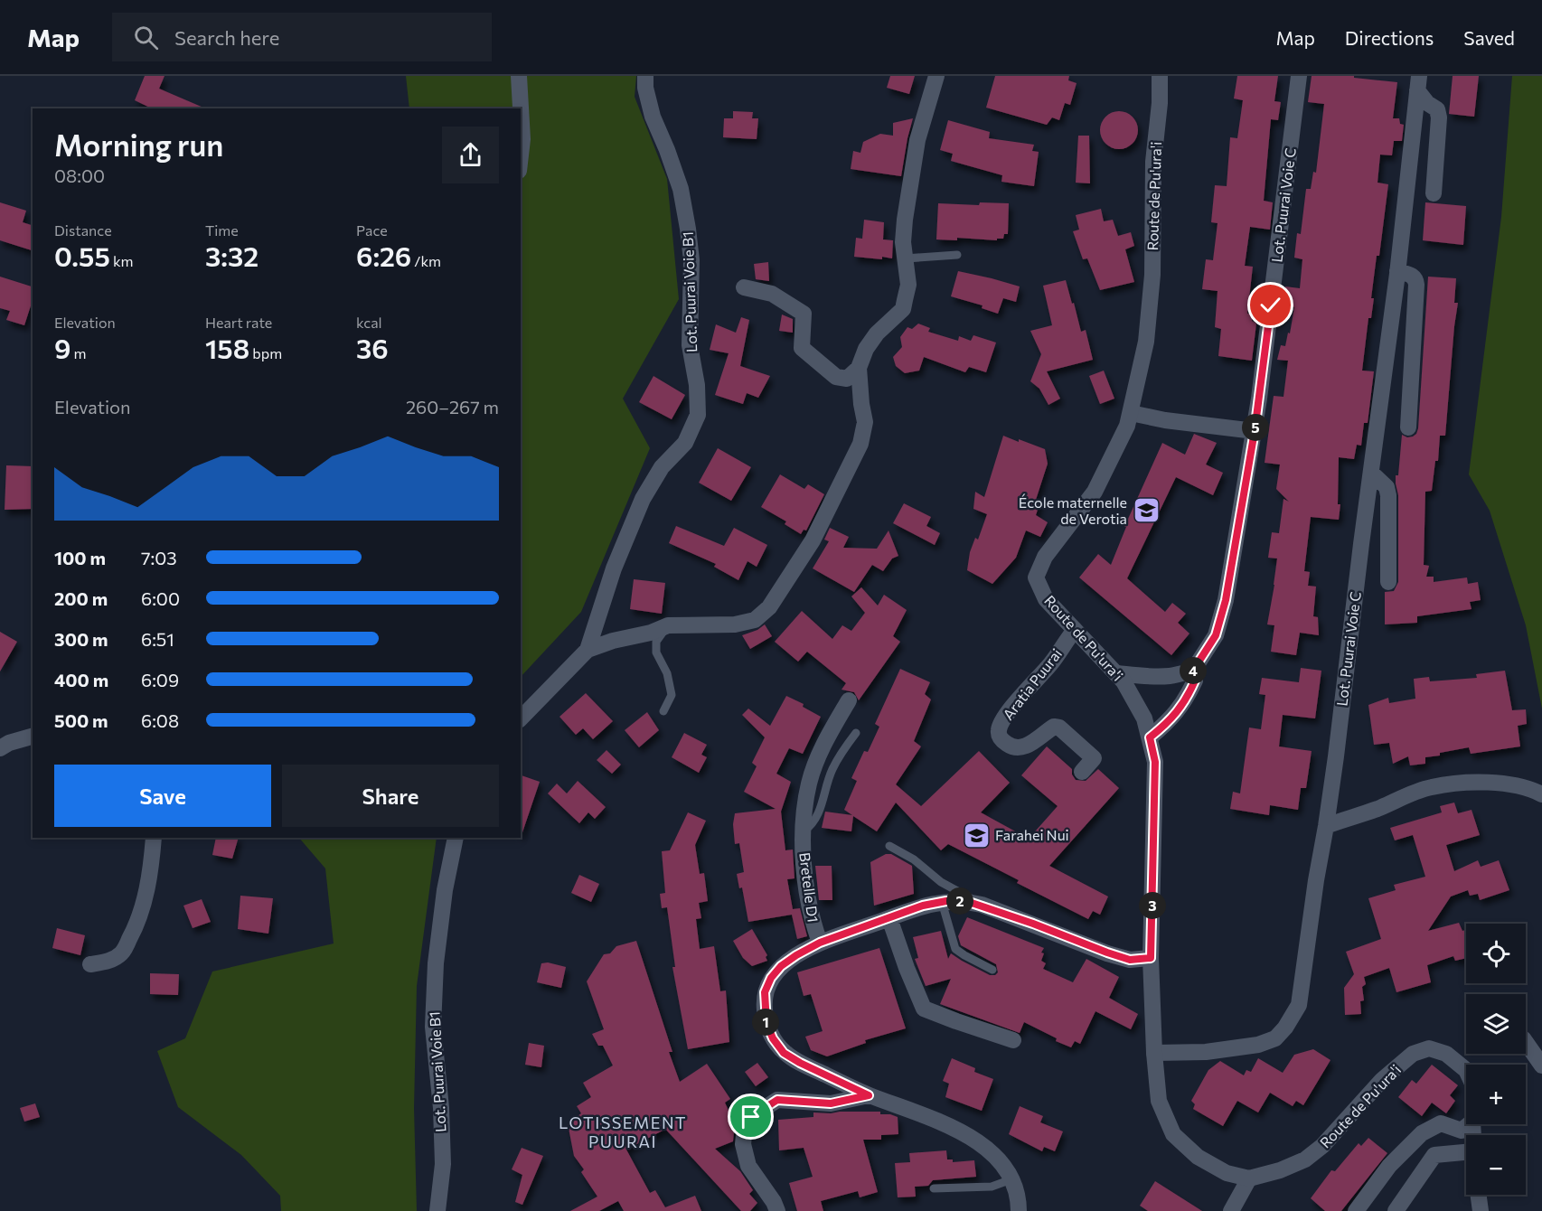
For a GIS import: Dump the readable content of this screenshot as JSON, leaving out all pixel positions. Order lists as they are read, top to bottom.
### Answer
{
  "streets": {
    "street": [
      "Route de Pu'ura'i",
      "Lot. Puurai Voie C",
      "Lot. Puurai Voie B1",
      "Aratia Puurai",
      "Bretelle D1"
    ]
  },
  "crossings": [
    ["Route de Pu'ura'i", "Lot. Puurai Voie C"],
    ["Route de Pu'ura'i", "Aratia Puurai"]
  ],
  "districts": ["LOTISSEMENT PUURAI"],
  "places": {
    "school or university": ["École maternelle de Verotia", "Farahei Nui"]
  },
  "page": {
    "header": "Map",
    "search": "Search here",
    "nav": ["Map", "Directions", "Saved"],
    "heading": ["Morning run", "08:00"],
    "stats": [
      ["Distance", "0.55 km"],
      ["Time", "3:32"],
      ["Pace", "6:26 /km"],
      ["Elevation", "9 m"],
      ["Heart rate", "158 bpm"],
      ["kcal", "36"]
    ],
    "chart": ["Elevation", "260–267 m"],
    "pins": [
      "5",
      "4",
      "2",
      "3",
      "1"
    ],
    "list": [
      {
        "name": "100 m",
        "note": "7:03"
      },
      {
        "name": "200 m",
        "note": "6:00"
      },
      {
        "name": "300 m",
        "note": "6:51"
      },
      {
        "name": "400 m",
        "note": "6:09"
      },
      {
        "name": "500 m",
        "note": "6:08"
      }
    ],
    "buttons": ["Save", "Share"],
    "map_buttons": ["+", "−"]
  }
}
